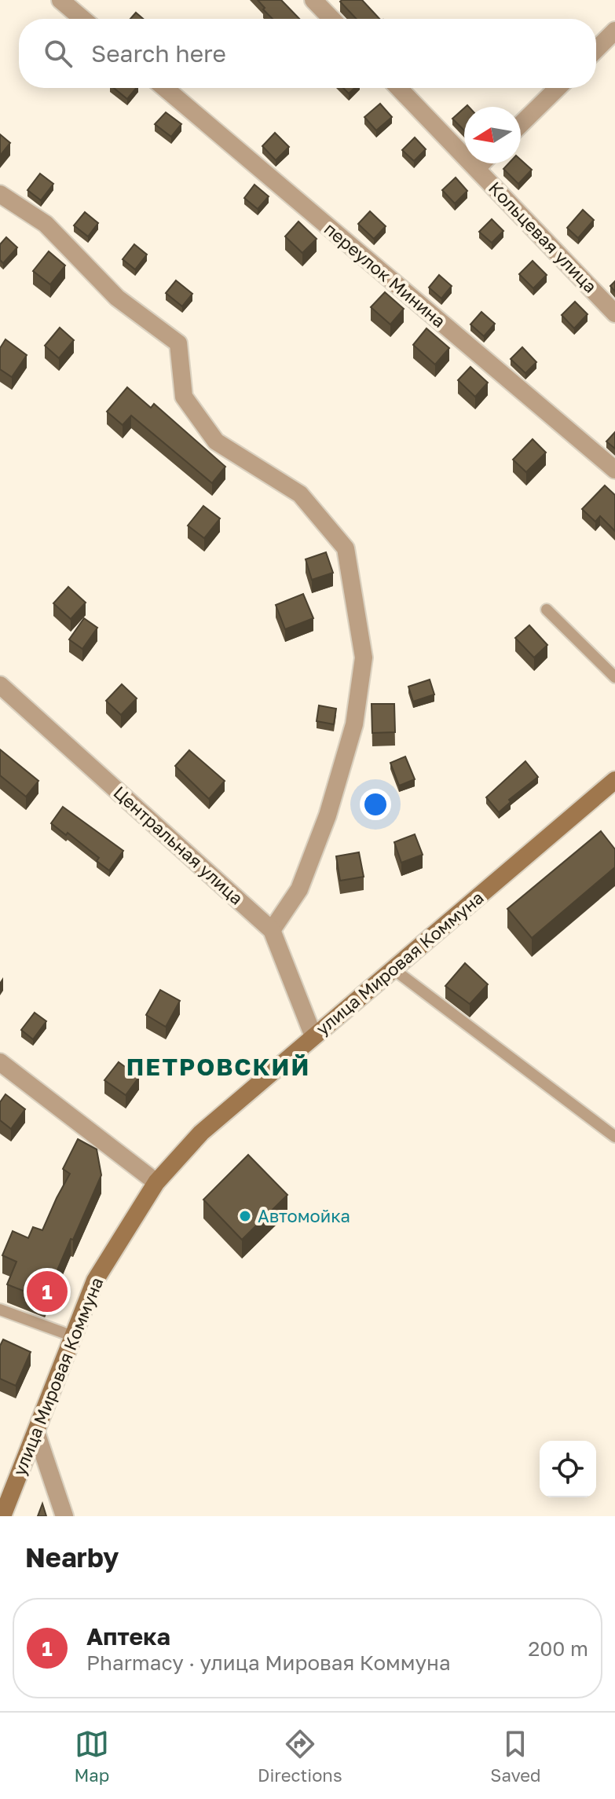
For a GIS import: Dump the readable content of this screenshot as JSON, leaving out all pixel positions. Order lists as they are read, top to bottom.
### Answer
{
  "streets": {
    "main road": ["улица Мировая Коммуна"],
    "street": ["Кольцевая улица", "переулок Минина", "Центральная улица"]
  },
  "crossings": [
    ["Центральная улица", "улица Мировая Коммуна"]
  ],
  "districts": ["ПЕТРОВСКИЙ"],
  "places": ["Автомойка"],
  "north": "left",
  "page": {
    "search": "Search here",
    "pins": "1",
    "heading": "Nearby",
    "list": [
      {
        "mark": "1",
        "name": "Аптека",
        "note": "Pharmacy · улица Мировая Коммуна",
        "value": "200 m"
      }
    ],
    "nav": ["Map", "Directions", "Saved"]
  }
}
